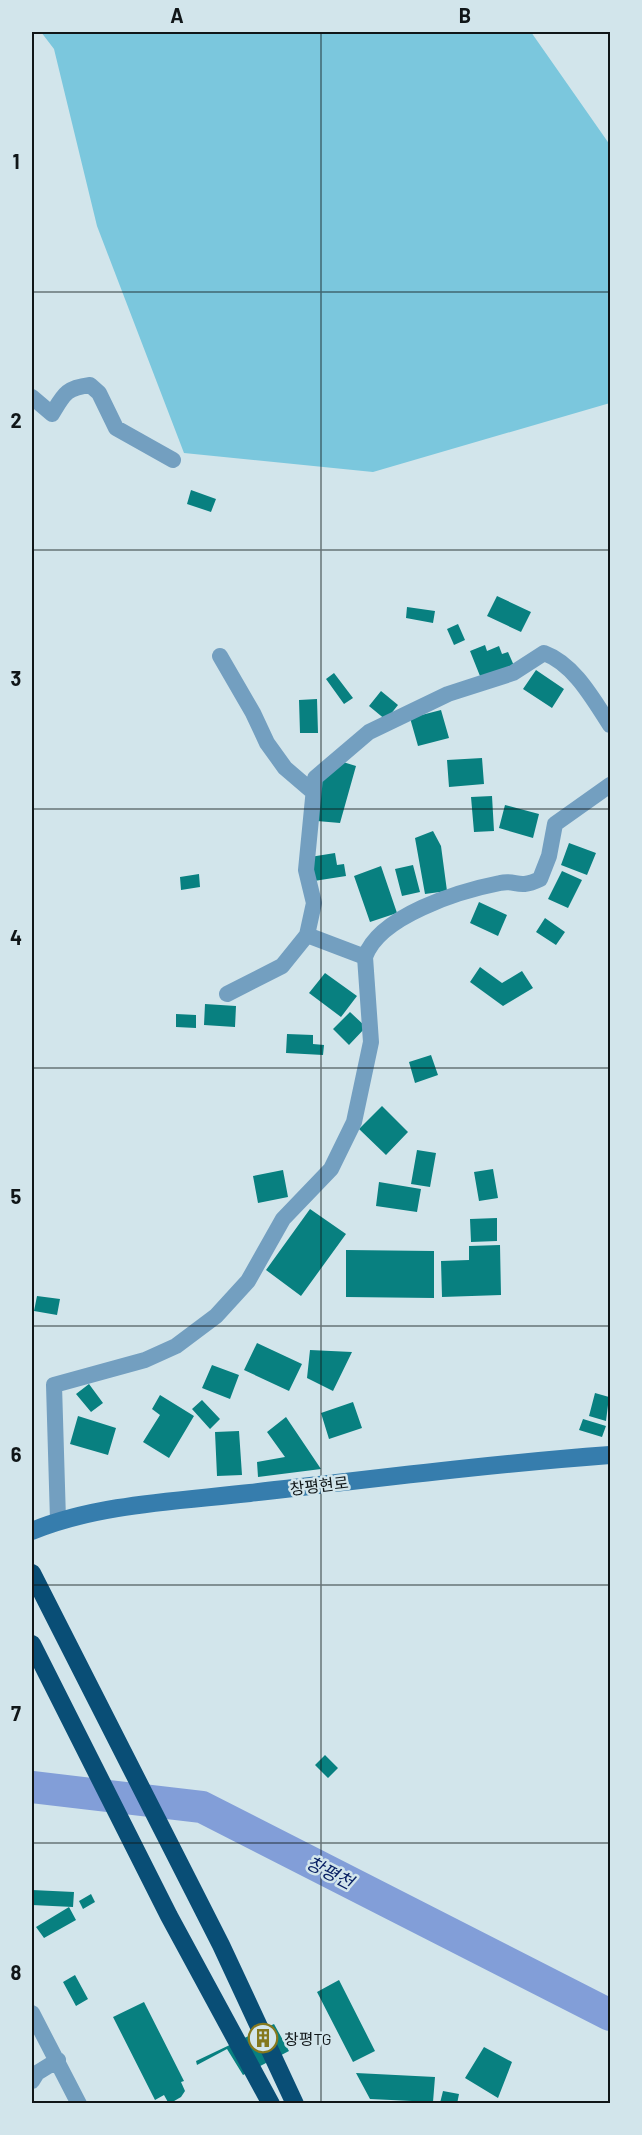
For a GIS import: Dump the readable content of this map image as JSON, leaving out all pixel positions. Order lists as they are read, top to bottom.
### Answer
{
  "streets": {
    "main road": ["창평현로"]
  },
  "water": ["창평천"],
  "places": {
    "building": ["창평TG"]
  },
  "grid": {
    "columns": ["A", "B"],
    "rows": [
      "1",
      "2",
      "3",
      "4",
      "5",
      "6",
      "7",
      "8"
    ]
  }
}
